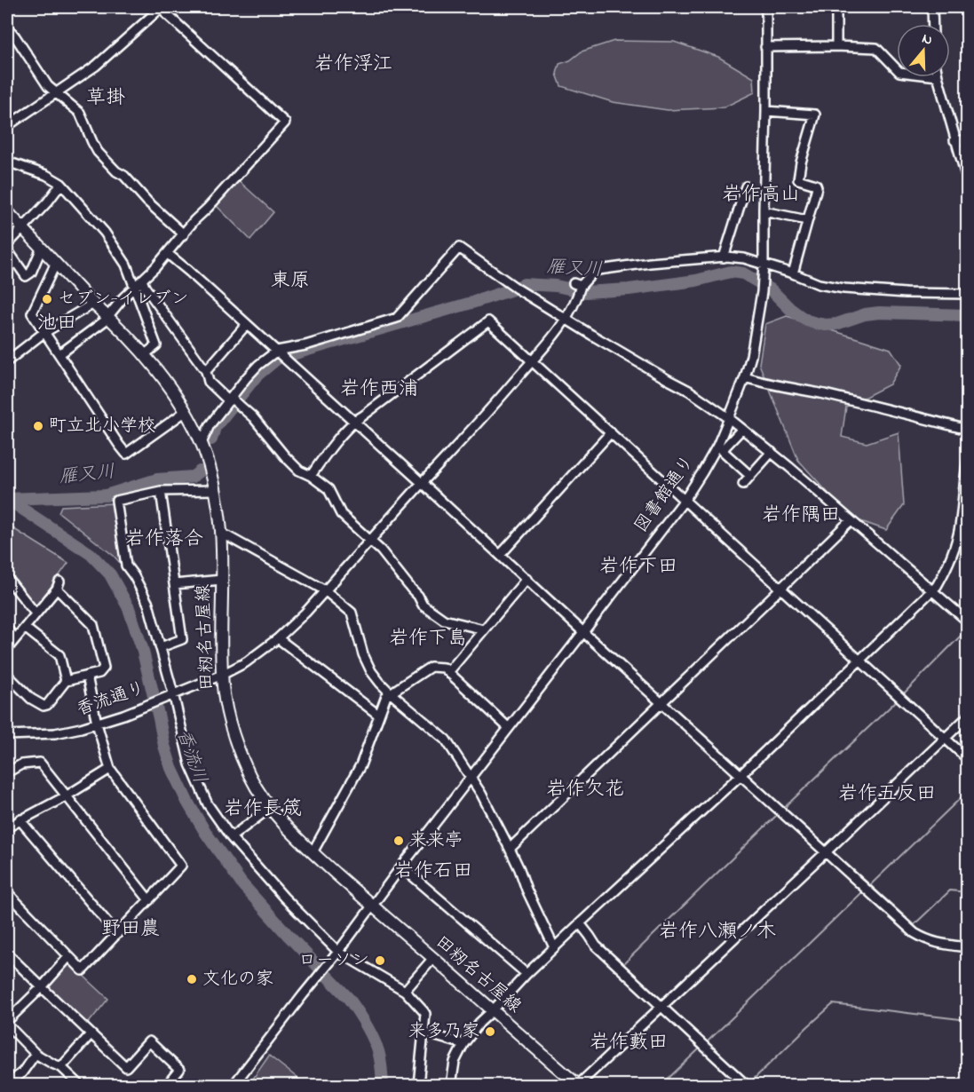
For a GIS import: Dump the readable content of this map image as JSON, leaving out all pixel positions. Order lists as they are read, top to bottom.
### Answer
{
  "streets": {
    "main road": ["田籾名古屋線"],
    "street": ["図書館通り", "香流通り"]
  },
  "crossings": [
    ["図書館通り", "田籾名古屋線"],
    ["田籾名古屋線", "香流通り"]
  ],
  "districts": [
    "岩作浮江",
    "草掛",
    "岩作高山",
    "東原",
    "池田",
    "岩作西浦",
    "岩作隅田",
    "岩作落合",
    "岩作下田",
    "岩作下島",
    "岩作欠花",
    "岩作五反田",
    "岩作長筬",
    "岩作石田",
    "野田農",
    "岩作八瀬ノ木",
    "岩作藪田"
  ],
  "water": ["雁又川", "香流川"],
  "places": [
    "セブン-イレブン",
    "町立北小学校",
    "来来亭",
    "ローソン",
    "文化の家",
    "来多乃家"
  ],
  "north": "top"
}
